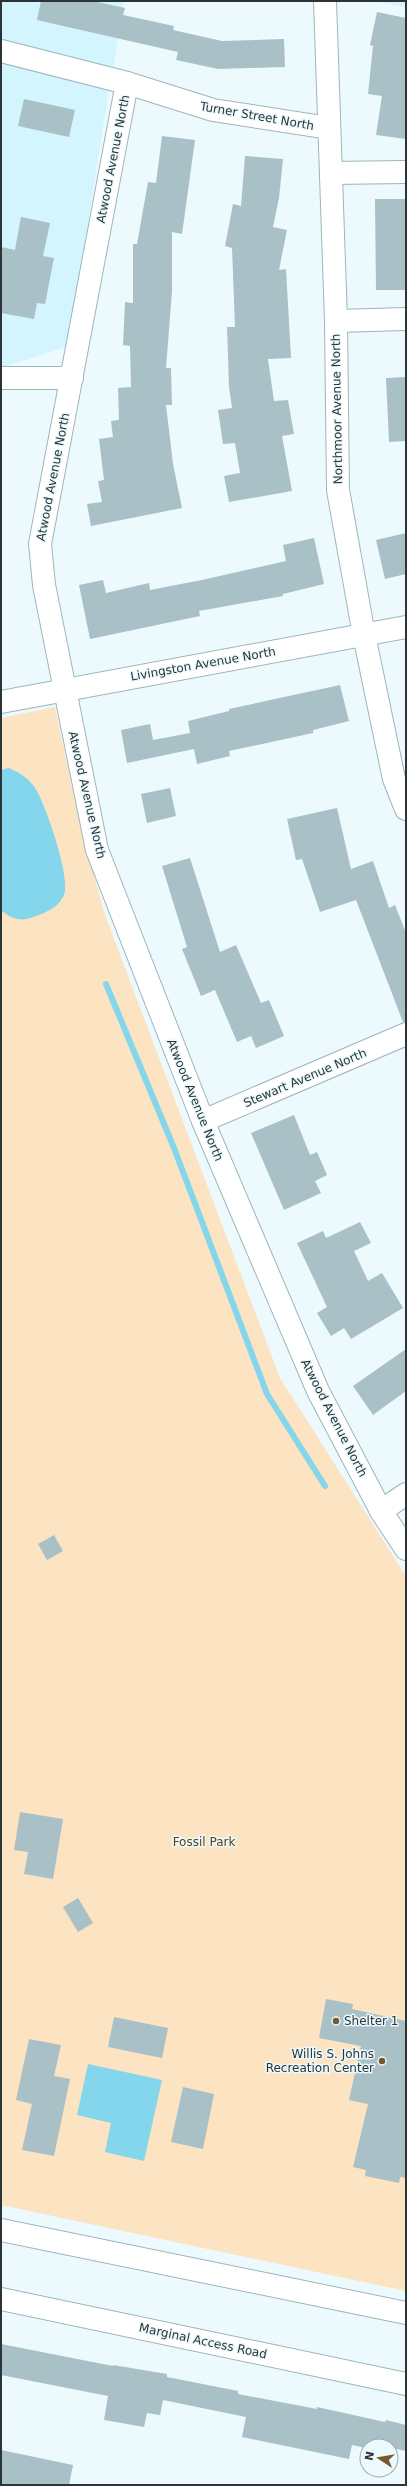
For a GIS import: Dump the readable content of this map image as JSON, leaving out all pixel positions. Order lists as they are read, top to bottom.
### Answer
{
  "streets": {
    "street": [
      "Turner Street North",
      "Atwood Avenue North",
      "Northmoor Avenue North",
      "Livingston Avenue North",
      "Stewart Avenue North",
      "Marginal Access Road"
    ]
  },
  "crossings": [
    ["Turner Street North", "Atwood Avenue North"],
    ["Turner Street North", "Northmoor Avenue North"],
    ["Atwood Avenue North", "Livingston Avenue North"],
    ["Atwood Avenue North", "Stewart Avenue North"],
    ["Northmoor Avenue North", "Livingston Avenue North"]
  ],
  "parks": ["Fossil Park"],
  "places": ["Shelter 1", "Willis S. Johns Recreation Center"],
  "north": "left"
}
